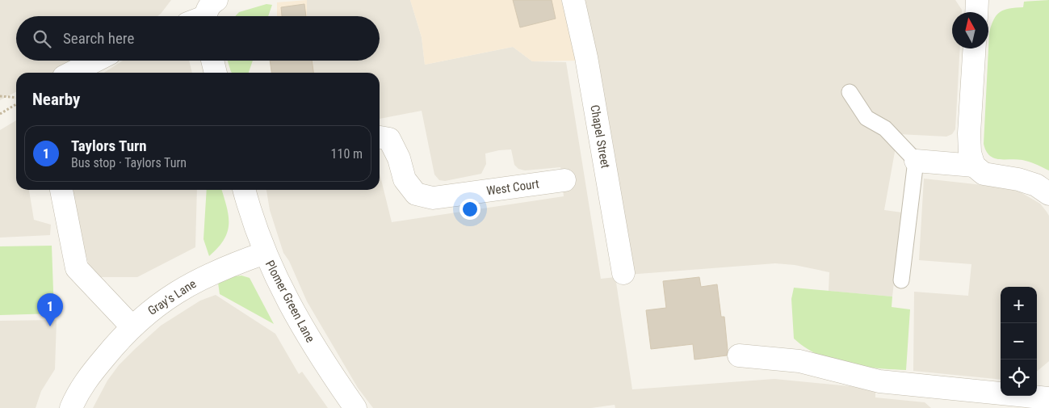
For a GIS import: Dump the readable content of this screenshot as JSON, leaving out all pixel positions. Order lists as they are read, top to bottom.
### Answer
{
  "streets": {
    "street": [
      "Chapel Street",
      "West Court",
      "Gray's Lane",
      "Plomer Green Lane"
    ]
  },
  "crossings": [
    ["Gray's Lane", "Plomer Green Lane"]
  ],
  "north": "top",
  "page": {
    "search": "Search here",
    "heading": "Nearby",
    "list": [
      {
        "mark": "1",
        "name": "Taylors Turn",
        "note": "Bus stop · Taylors Turn",
        "value": "110 m"
      }
    ],
    "map_buttons": ["+", "−"],
    "pins": "1"
  }
}
